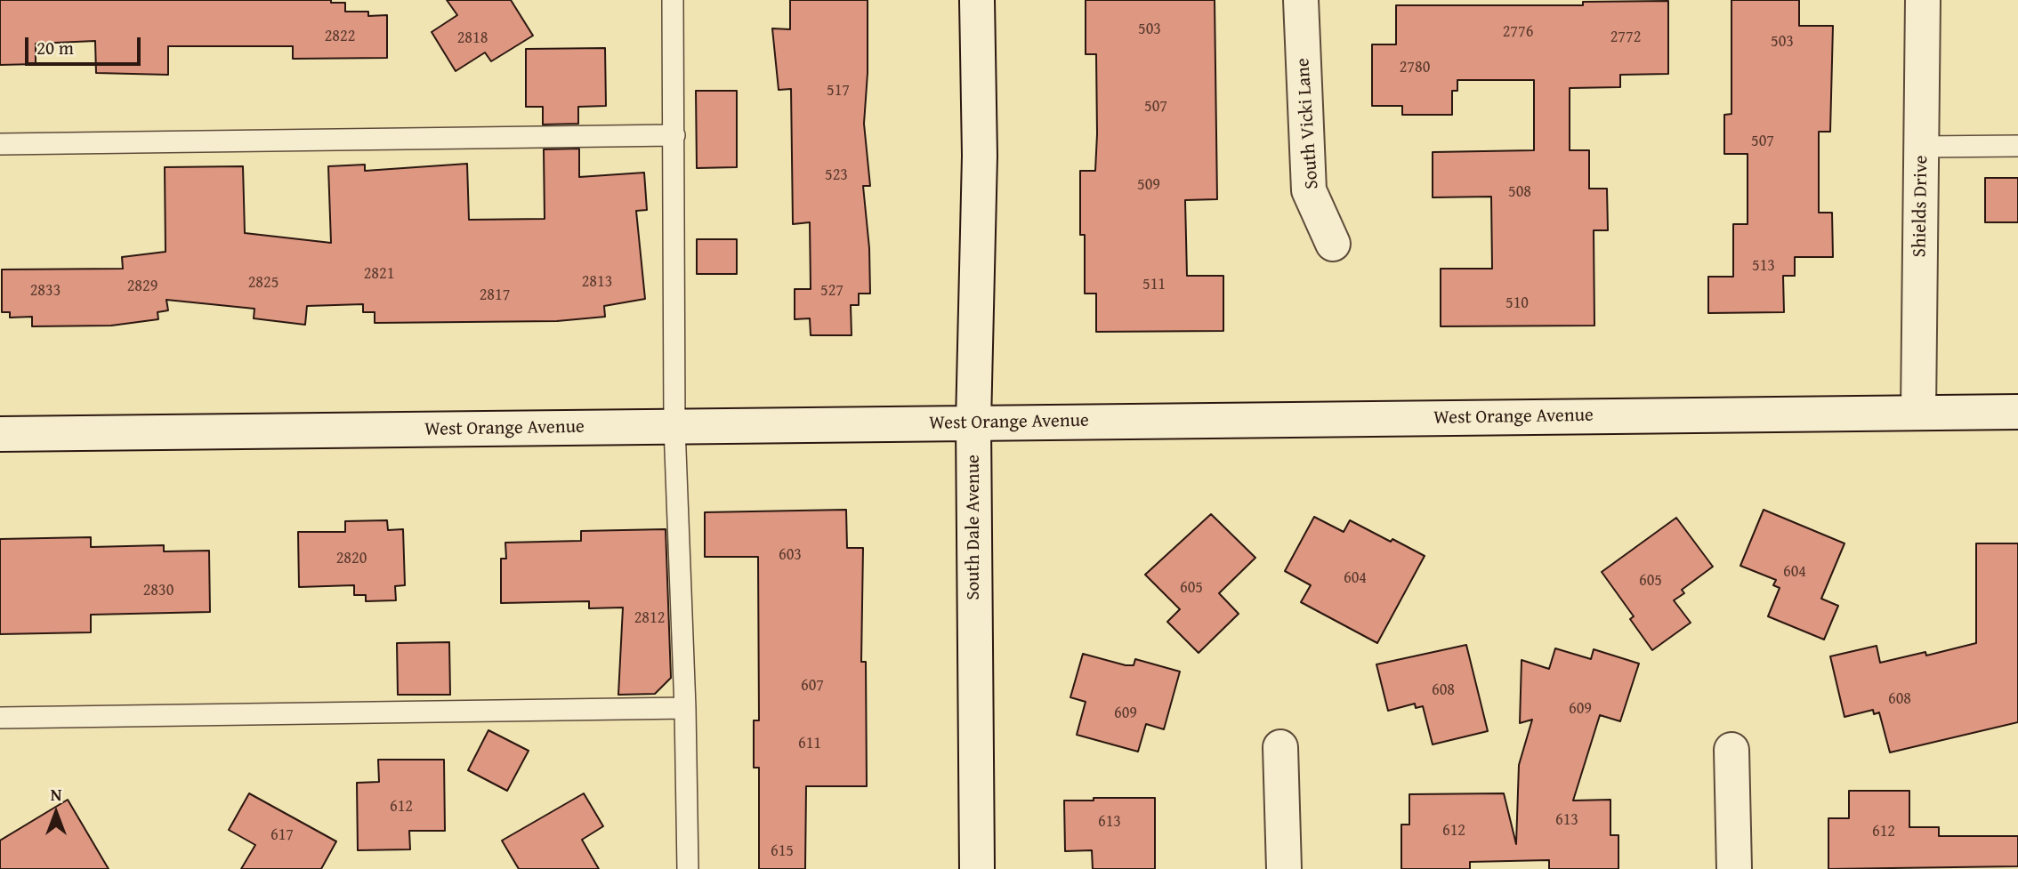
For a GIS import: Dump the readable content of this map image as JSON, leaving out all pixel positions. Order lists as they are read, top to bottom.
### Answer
{
  "streets": {
    "street": [
      "South Vicki Lane",
      "Shields Drive",
      "West Orange Avenue",
      "South Dale Avenue"
    ]
  },
  "crossings": [
    ["Shields Drive", "West Orange Avenue"],
    ["West Orange Avenue", "South Dale Avenue"]
  ],
  "house_numbers": [
    "503",
    "2776",
    "2822",
    "2772",
    "2818",
    "503",
    "2780",
    "517",
    "507",
    "507",
    "523",
    "509",
    "508",
    "513",
    "2821",
    "2813",
    "2825",
    "511",
    "2829",
    "2833",
    "527",
    "2817",
    "510",
    "603",
    "2820",
    "604",
    "604",
    "605",
    "605",
    "2830",
    "2812",
    "607",
    "608",
    "608",
    "609",
    "609",
    "611",
    "612",
    "613",
    "613",
    "612",
    "612",
    "617",
    "615"
  ],
  "scale_bar": "20 m",
  "north": "top"
}
